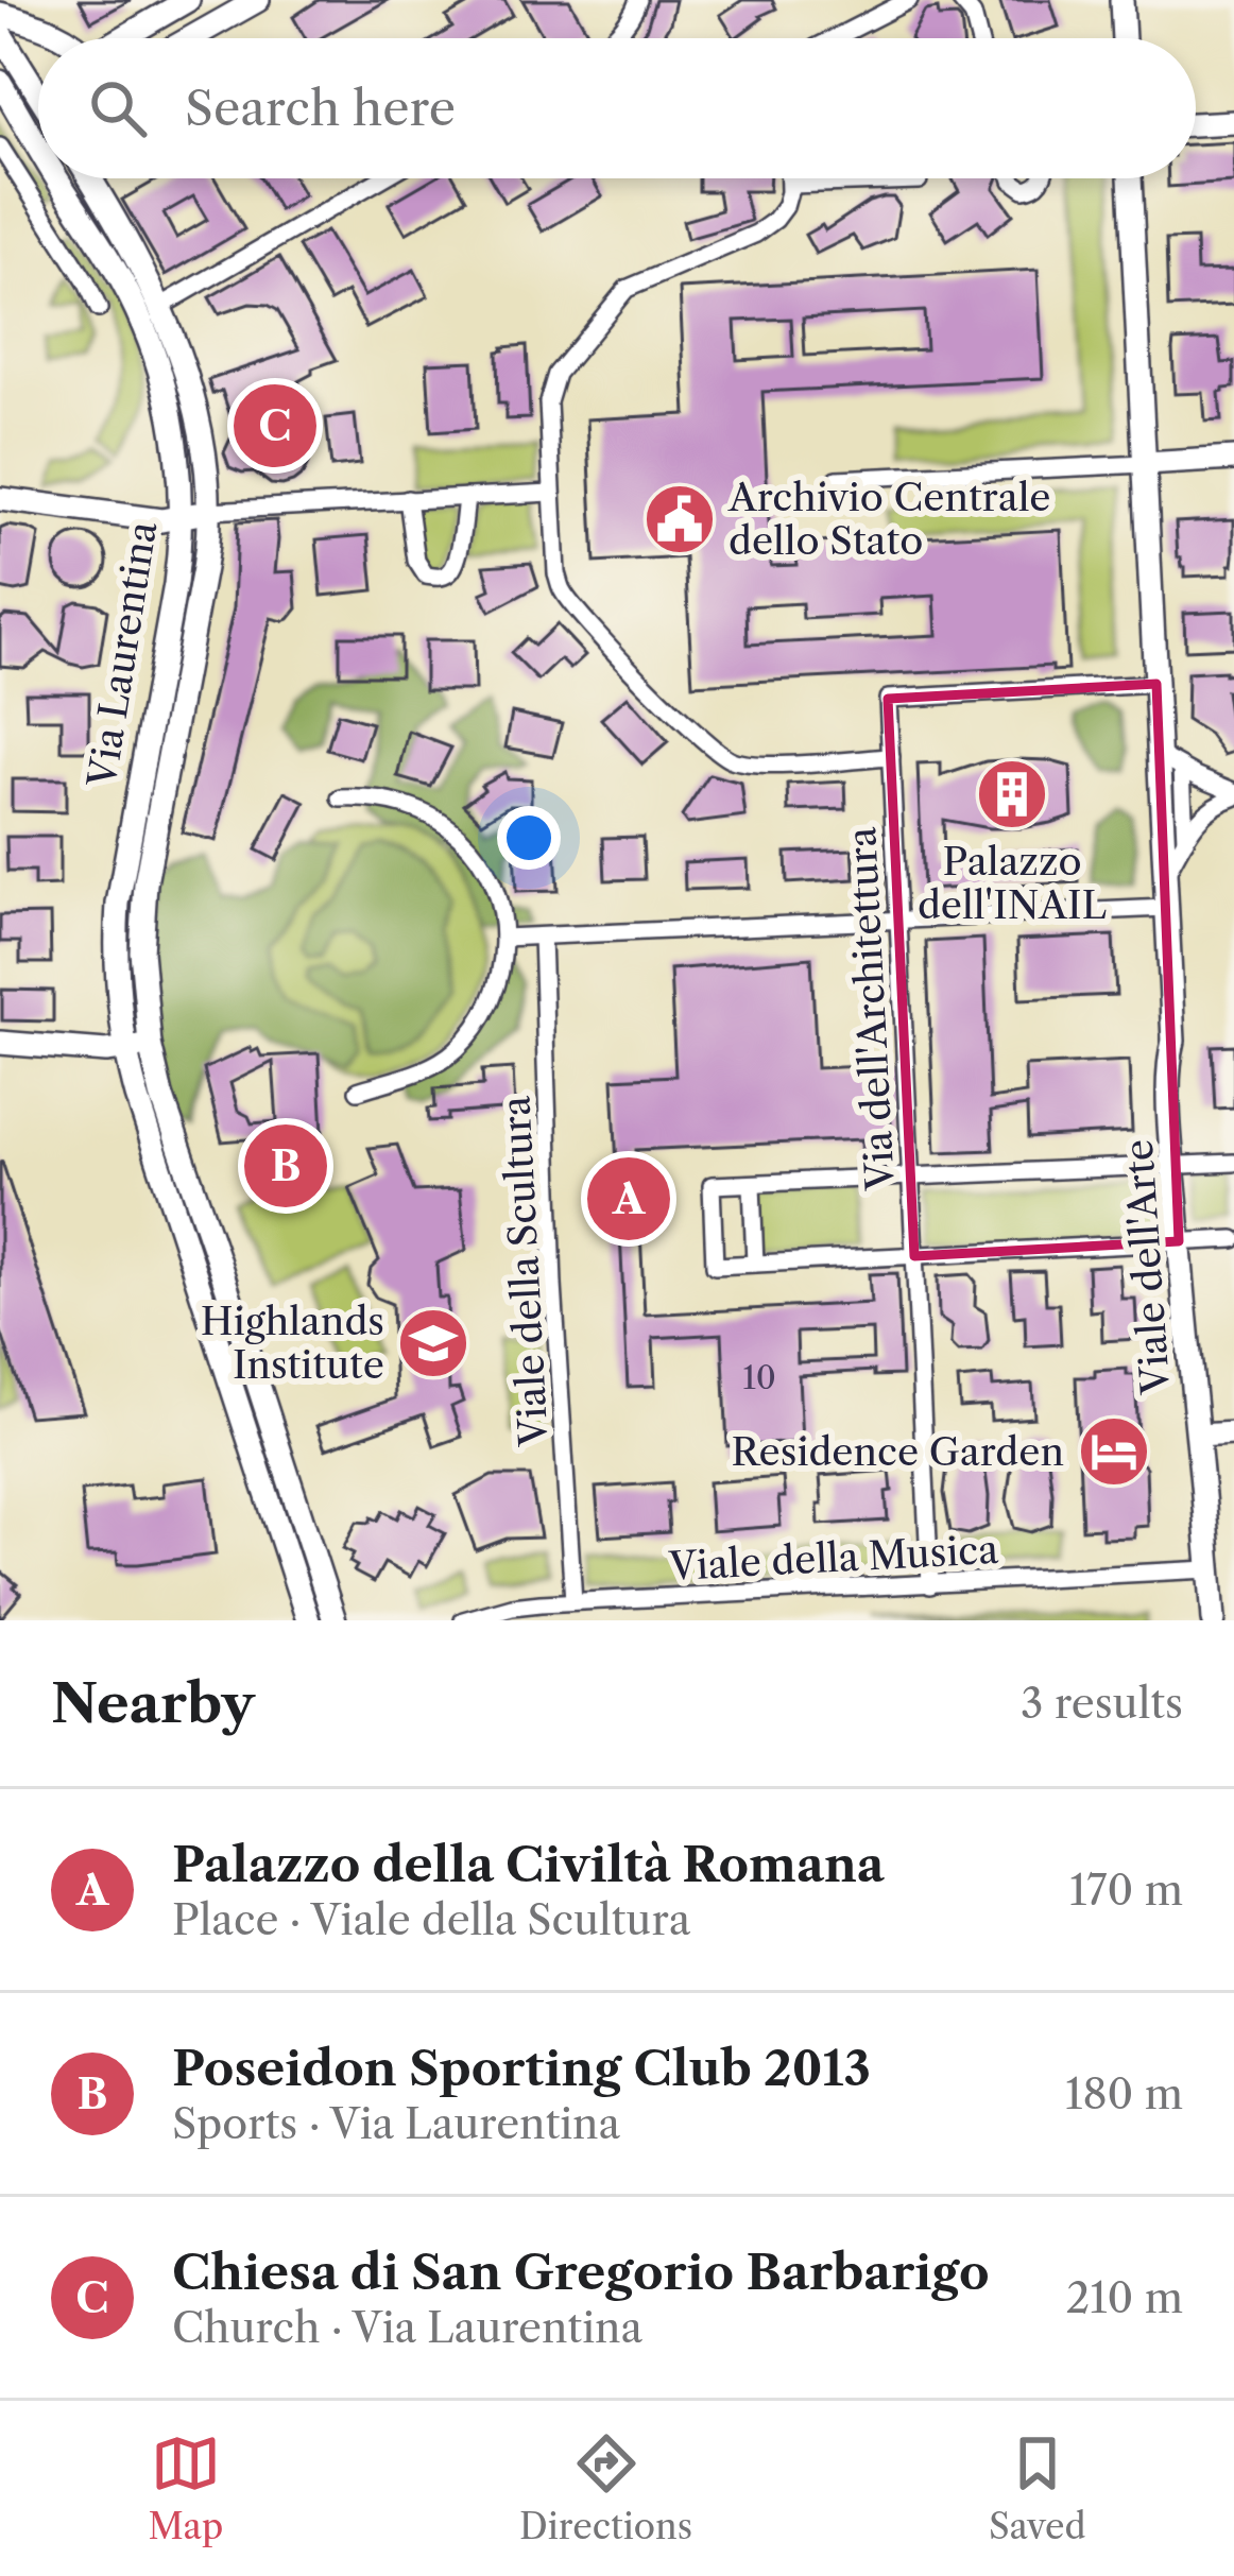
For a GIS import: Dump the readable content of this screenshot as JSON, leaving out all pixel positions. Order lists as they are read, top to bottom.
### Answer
{
  "streets": {
    "main road": ["Via Laurentina", "Viale dell'Arte"],
    "street": ["Via dell'Architettura", "Viale della Scultura", "Viale della Musica"]
  },
  "crossings": [
    ["Via dell'Architettura", "Viale dell'Arte"],
    ["Via dell'Architettura", "Viale della Musica"],
    ["Viale dell'Arte", "Viale della Musica"],
    ["Viale della Scultura", "Viale della Musica"]
  ],
  "places": {
    "public building": ["Archivio Centrale dello Stato"],
    "building": ["Palazzo dell'INAIL"],
    "school or university": ["Highlands Institute"],
    "hotel": ["Residence Garden"]
  },
  "house_numbers": ["10"],
  "page": {
    "search": "Search here",
    "pins": ["C", "B", "A"],
    "heading": ["Nearby", "3 results"],
    "list": [
      {
        "mark": "A",
        "name": "Palazzo della Civiltà Romana",
        "note": "Place · Viale della Scultura",
        "value": "170 m"
      },
      {
        "mark": "B",
        "name": "Poseidon Sporting Club 2013",
        "note": "Sports · Via Laurentina",
        "value": "180 m"
      },
      {
        "mark": "C",
        "name": "Chiesa di San Gregorio Barbarigo",
        "note": "Church · Via Laurentina",
        "value": "210 m"
      }
    ],
    "nav": ["Map", "Directions", "Saved"]
  }
}
